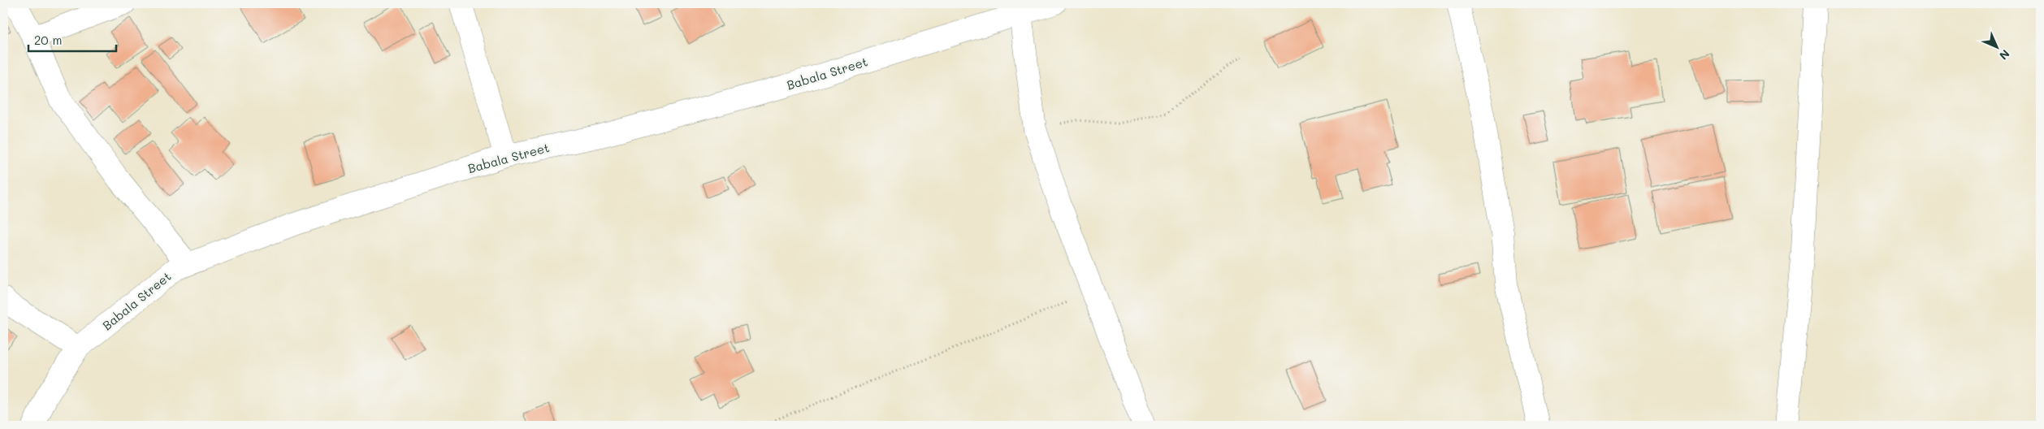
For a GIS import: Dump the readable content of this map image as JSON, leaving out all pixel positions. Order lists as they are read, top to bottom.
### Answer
{
  "streets": {
    "street": ["Babala Street"]
  },
  "scale_bar": "20 m",
  "north": "bottom right"
}
